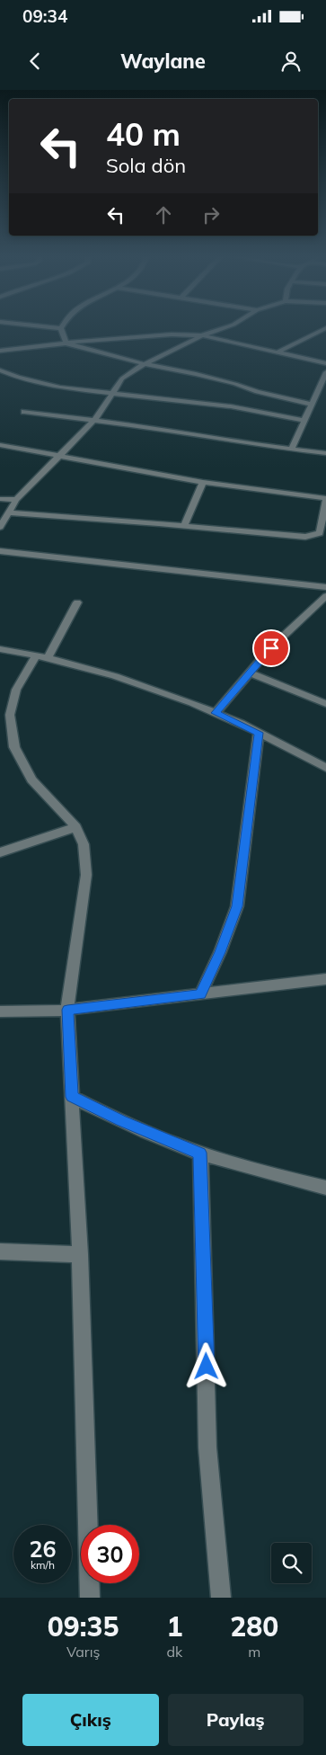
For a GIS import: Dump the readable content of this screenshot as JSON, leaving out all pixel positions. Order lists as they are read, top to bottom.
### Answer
{
  "page": {
    "status": "09:34",
    "header": "Waylane",
    "turn": ["40 m", "Sola dön"],
    "speed": "26 km/h",
    "limit": "30",
    "eta": [
      "09:35",
      "Varış",
      "1",
      "dk",
      "280",
      "m"
    ],
    "buttons": ["Çıkış", "Paylaş"]
  }
}
